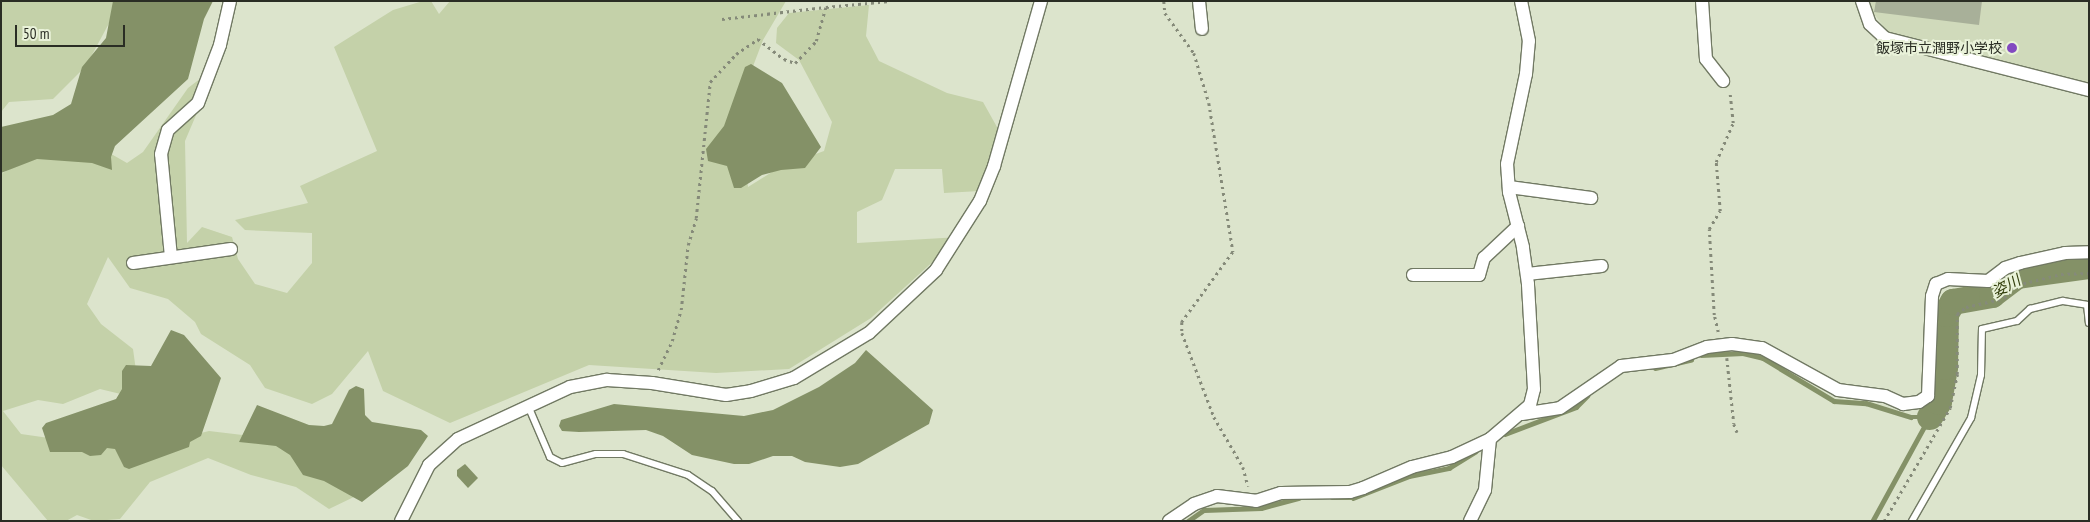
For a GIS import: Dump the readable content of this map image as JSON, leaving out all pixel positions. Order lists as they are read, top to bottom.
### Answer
{
  "water": ["姿川"],
  "places": ["飯塚市立潤野小学校"],
  "scale_bar": "50 m"
}
